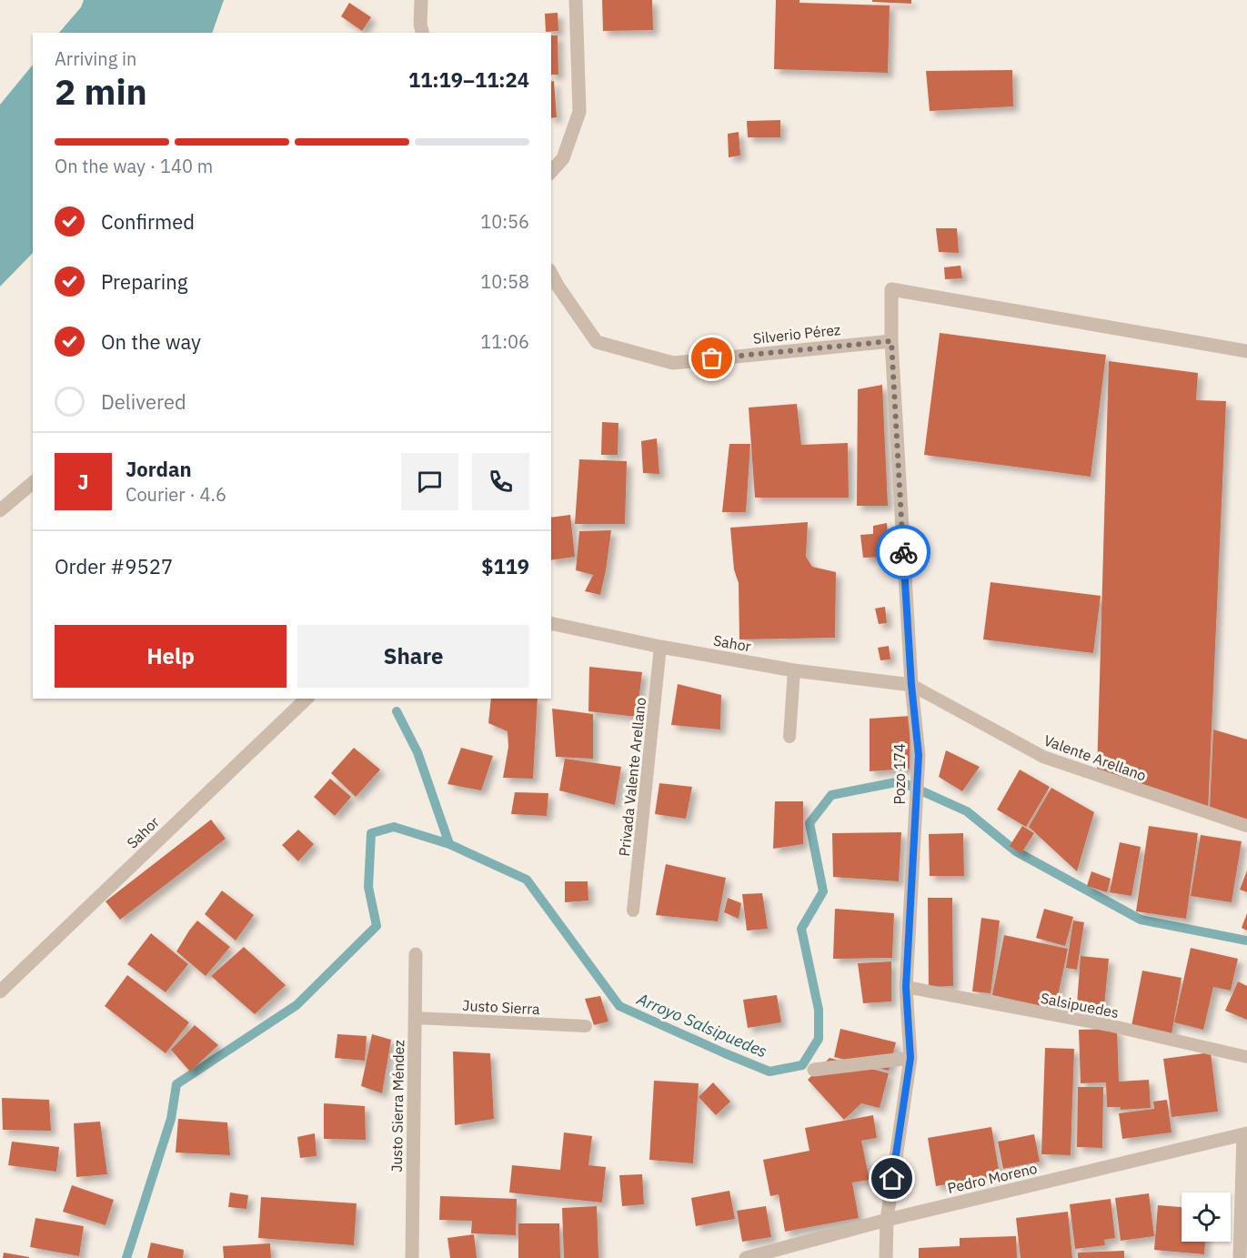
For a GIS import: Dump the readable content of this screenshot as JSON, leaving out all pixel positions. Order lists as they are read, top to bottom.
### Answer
{
  "streets": {
    "street": [
      "Silverio Pérez",
      "Sahor",
      "Pozo 174",
      "Justo Sierra Méndez",
      "Pedro Moreno"
    ],
    "lane": [
      "Valente Arellano",
      "Privada Valente Arellano",
      "Salsipuedes",
      "Justo Sierra"
    ]
  },
  "crossings": [
    ["Silverio Pérez", "Pozo 174"],
    ["Sahor", "Valente Arellano"],
    ["Sahor", "Pozo 174"],
    ["Sahor", "Privada Valente Arellano"],
    ["Valente Arellano", "Pozo 174"],
    ["Pozo 174", "Salsipuedes"],
    ["Pozo 174", "Pedro Moreno"],
    ["Justo Sierra", "Justo Sierra Méndez"]
  ],
  "water": ["Arroyo Salsipuedes"],
  "page": {
    "heading": ["2 min", "Arriving in", "11:19–11:24"],
    "panel": [
      "Jordan",
      "Courier · 4.6",
      "Order #9527",
      "$119"
    ],
    "bar": "On the way · 140 m",
    "list": [
      ["Confirmed", "10:56"],
      ["Preparing", "10:58"],
      ["On the way", "11:06"],
      "Delivered"
    ],
    "round": "J",
    "buttons": ["Help", "Share"]
  }
}
